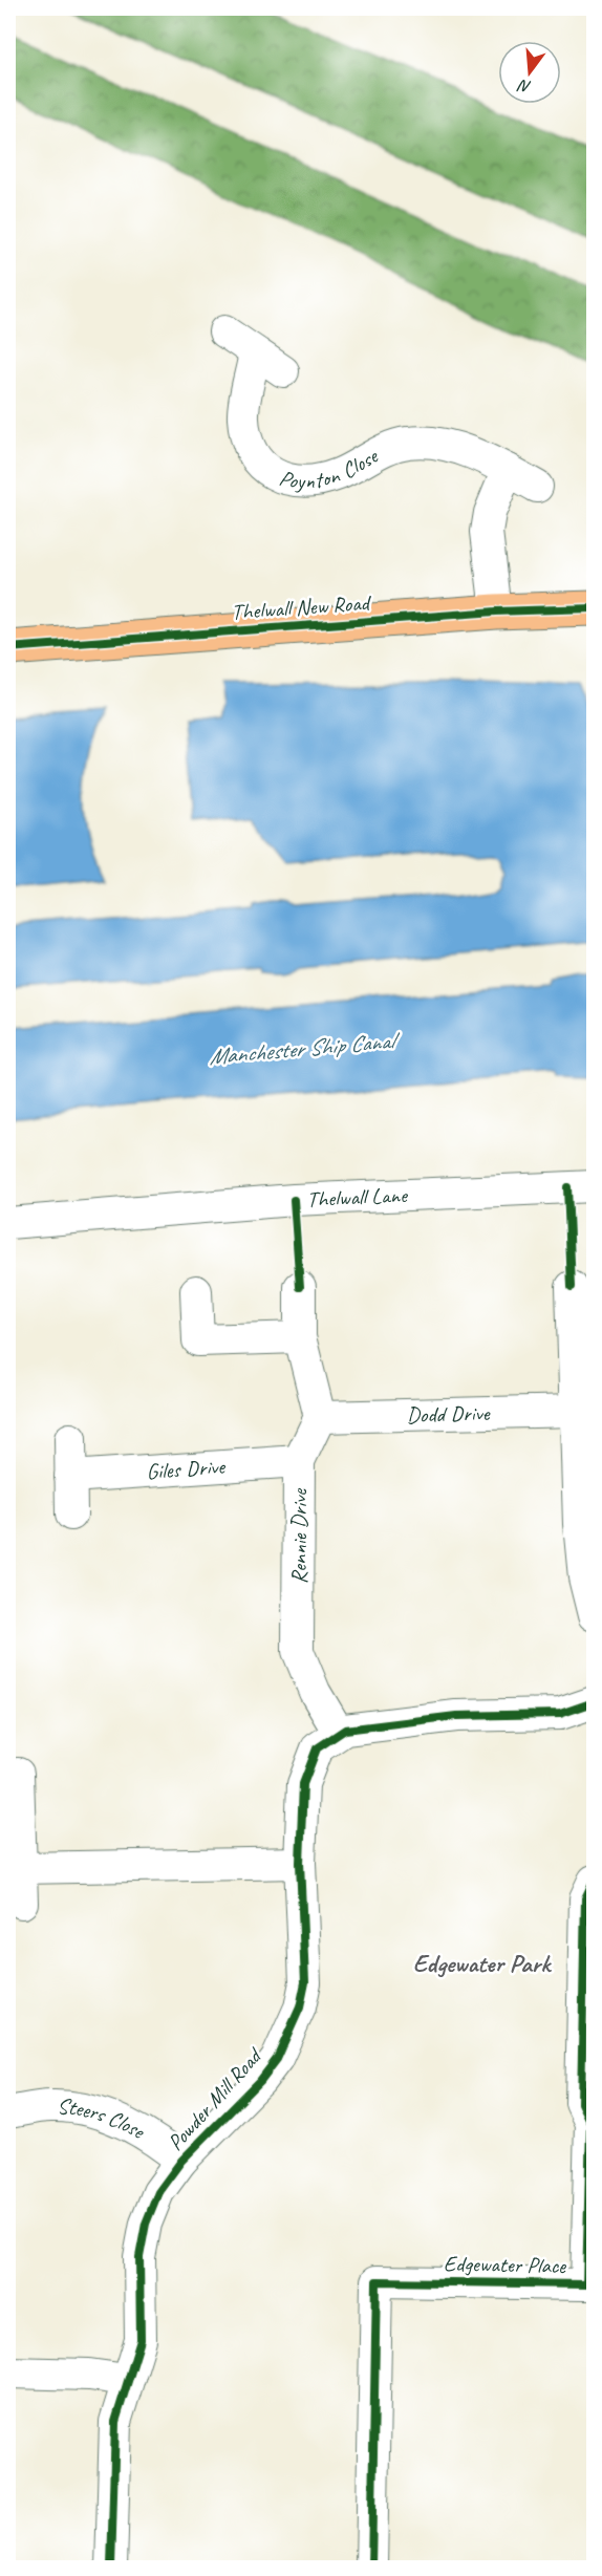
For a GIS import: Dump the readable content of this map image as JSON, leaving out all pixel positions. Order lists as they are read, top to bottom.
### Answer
{
  "streets": {
    "main road": ["Thelwall New Road"],
    "street": [
      "Poynton Close",
      "Thelwall Lane",
      "Dodd Drive",
      "Giles Drive",
      "Rennie Drive",
      "Powder Mill Road",
      "Steers Close",
      "Edgewater Place"
    ]
  },
  "crossings": [
    ["Dodd Drive", "Rennie Drive"],
    ["Giles Drive", "Rennie Drive"],
    ["Rennie Drive", "Powder Mill Road"],
    ["Powder Mill Road", "Steers Close"]
  ],
  "districts": ["Edgewater Park"],
  "water": ["Manchester Ship Canal"],
  "north": "bottom"
}
